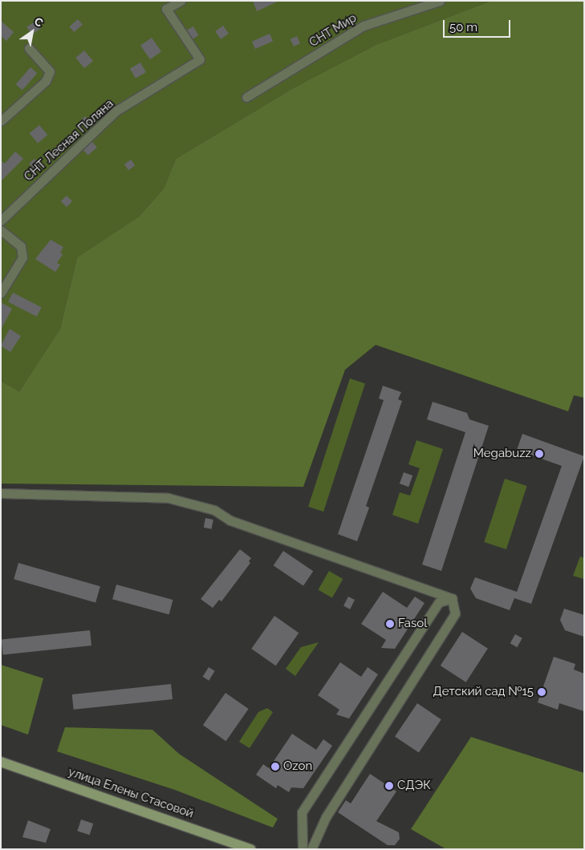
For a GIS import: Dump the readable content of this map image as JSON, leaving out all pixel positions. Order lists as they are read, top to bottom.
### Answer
{
  "streets": {
    "main road": ["улица Елены Стасовой"],
    "street": ["СНТ Мир", "СНТ Лесная Поляна"]
  },
  "places": [
    "Megabuzz",
    "Fasol",
    "Детский сад №15",
    "Ozon",
    "СДЭК"
  ],
  "scale_bar": "50 m",
  "north": "top right"
}
